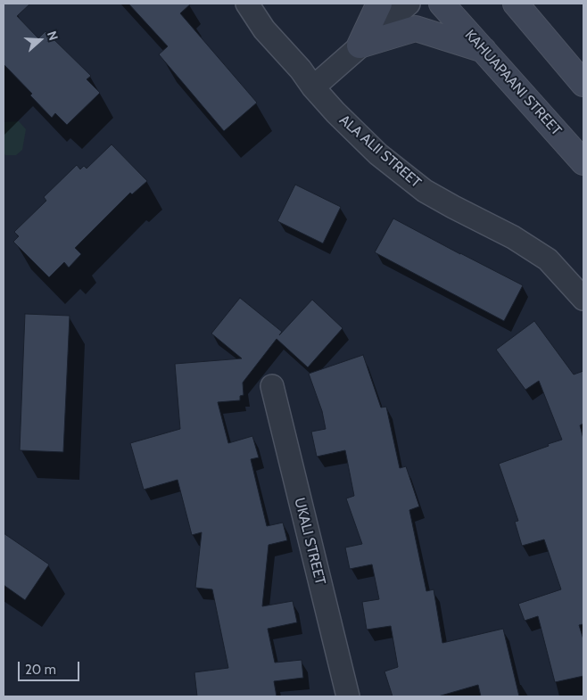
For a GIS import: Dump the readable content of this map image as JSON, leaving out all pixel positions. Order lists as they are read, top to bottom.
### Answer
{
  "streets": {
    "main road": ["KAHUAPAANI STREET"],
    "street": ["ALA ALII STREET", "UKALI STREET"]
  },
  "scale_bar": "20 m",
  "north": "right"
}
